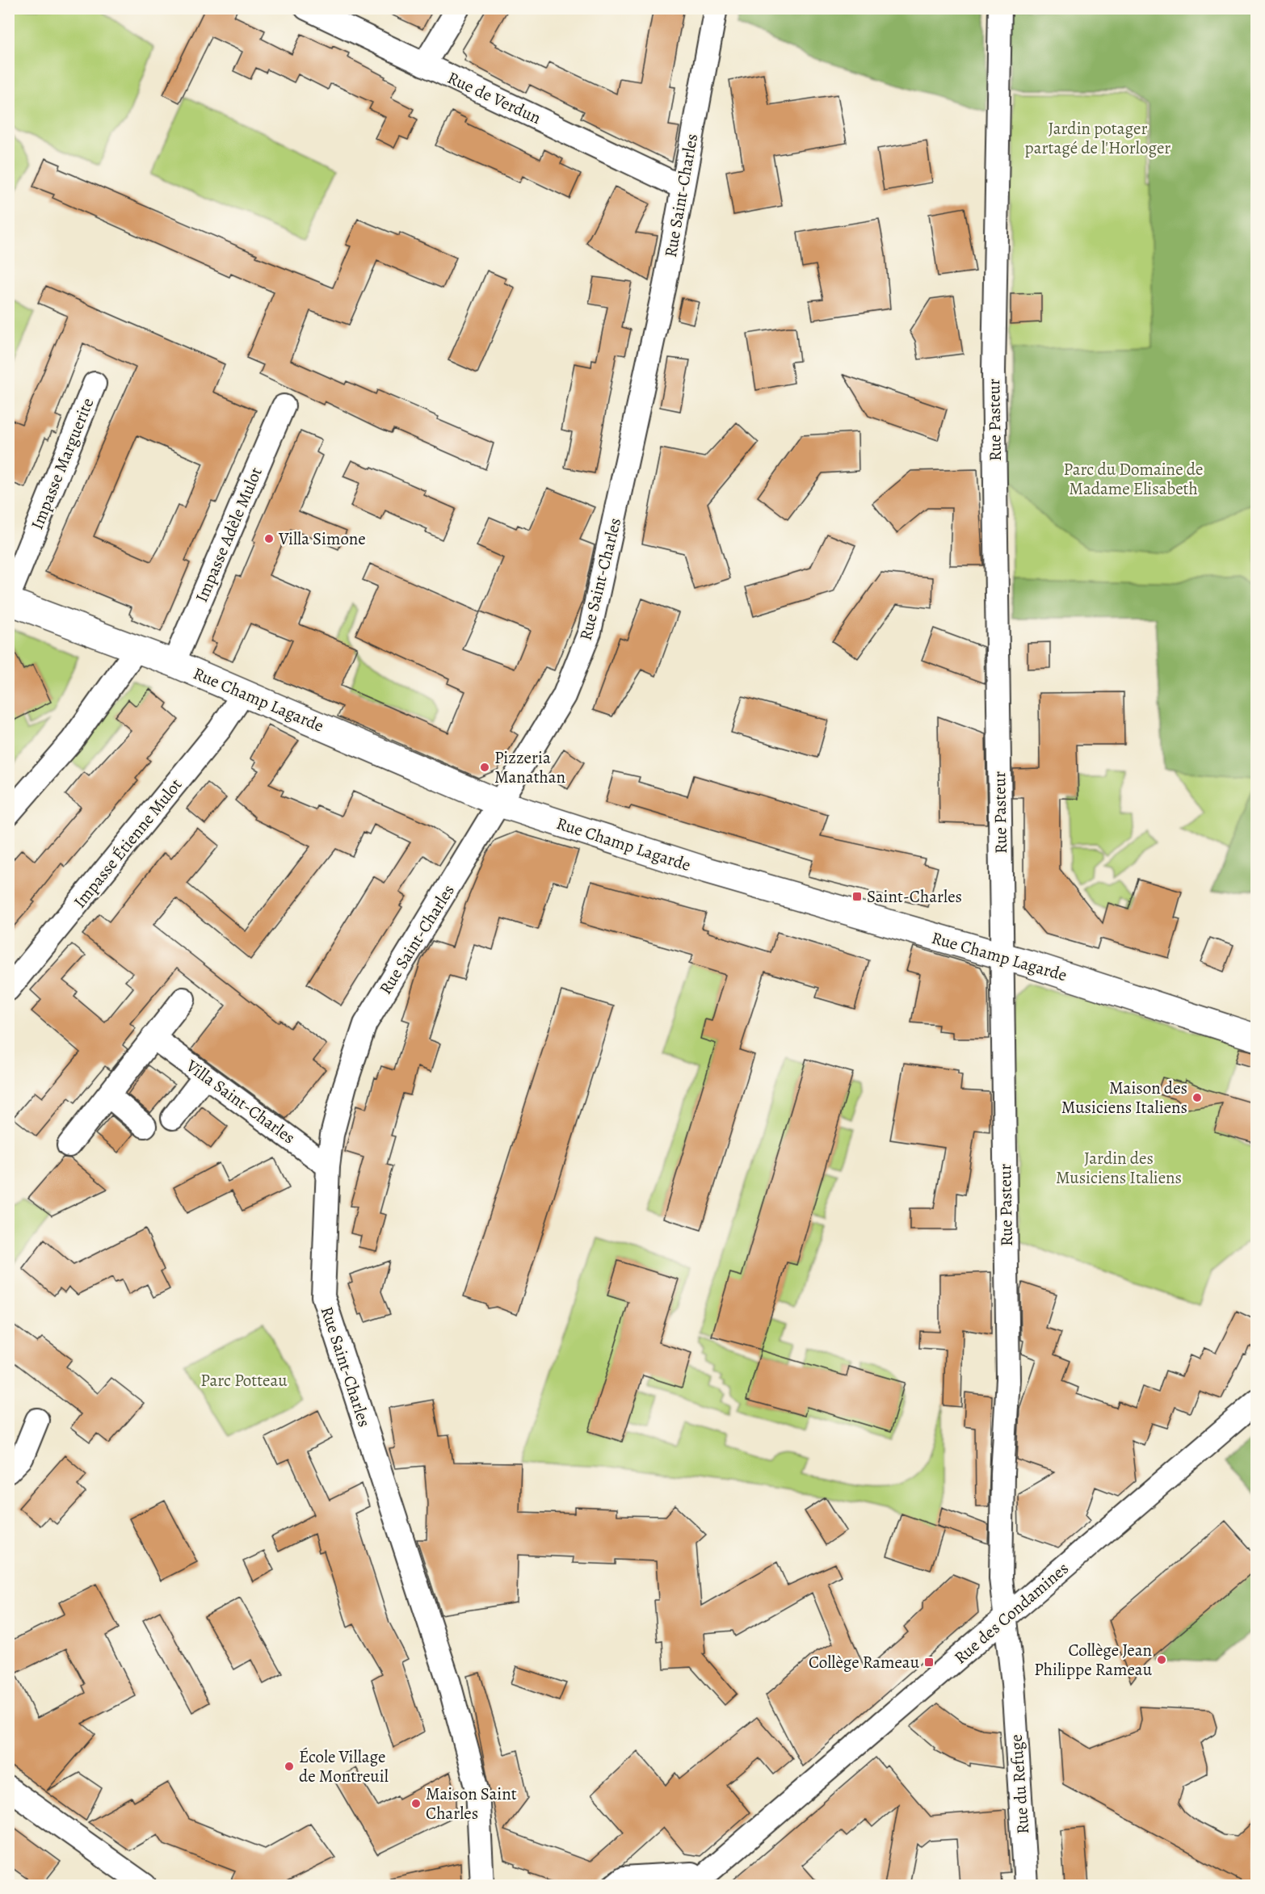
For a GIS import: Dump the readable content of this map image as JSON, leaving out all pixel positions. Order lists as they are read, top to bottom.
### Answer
{
  "streets": {
    "main road": ["Rue Champ Lagarde"],
    "street": [
      "Rue de Verdun",
      "Rue Saint-Charles",
      "Rue Pasteur",
      "Impasse Marguerite",
      "Impasse Adèle Mulot",
      "Impasse Étienne Mulot",
      "Villa Saint-Charles",
      "Rue des Condamines",
      "Rue du Refuge"
    ]
  },
  "crossings": [
    ["Rue de Verdun", "Rue Saint-Charles"],
    ["Rue Saint-Charles", "Rue Champ Lagarde"],
    ["Rue Saint-Charles", "Villa Saint-Charles"],
    ["Rue Pasteur", "Rue Champ Lagarde"],
    ["Rue Pasteur", "Rue des Condamines"],
    ["Rue Pasteur", "Rue du Refuge"],
    ["Impasse Marguerite", "Rue Champ Lagarde"],
    ["Impasse Adèle Mulot", "Rue Champ Lagarde"],
    ["Rue Champ Lagarde", "Impasse Étienne Mulot"]
  ],
  "parks": [
    "Jardin potager partagé de l'Horloger",
    "Parc du Domaine de Madame Elisabeth",
    "Jardin des Musiciens Italiens",
    "Parc Potteau"
  ],
  "places": {
    "other": [
      "Villa Simone",
      "Pizzeria Manathan",
      "Maison des Musiciens Italiens",
      "Collège Jean Philippe Rameau",
      "École Village de Montreuil",
      "Maison Saint Charles"
    ],
    "transit": ["Saint-Charles", "Collège Rameau"]
  }
}
